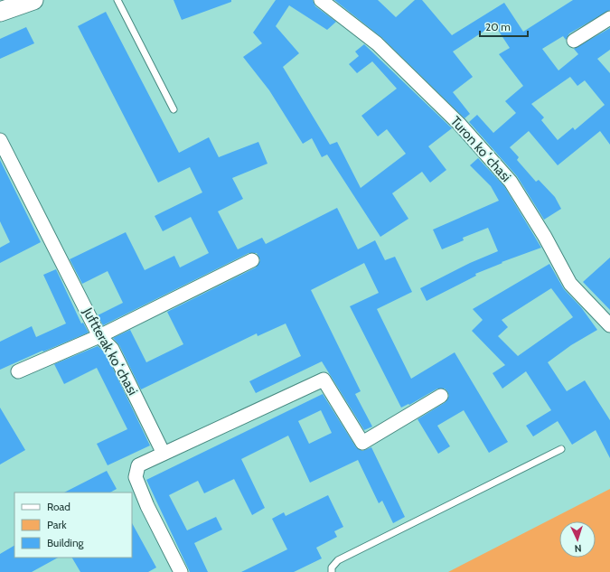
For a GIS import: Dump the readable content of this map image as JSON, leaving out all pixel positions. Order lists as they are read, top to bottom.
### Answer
{
  "streets": {
    "street": ["Turon koʻchasi", "Juftterak koʻchasi"]
  },
  "legend": ["Road", "Park", "Building"],
  "scale_bar": "20 m",
  "north": "bottom"
}
